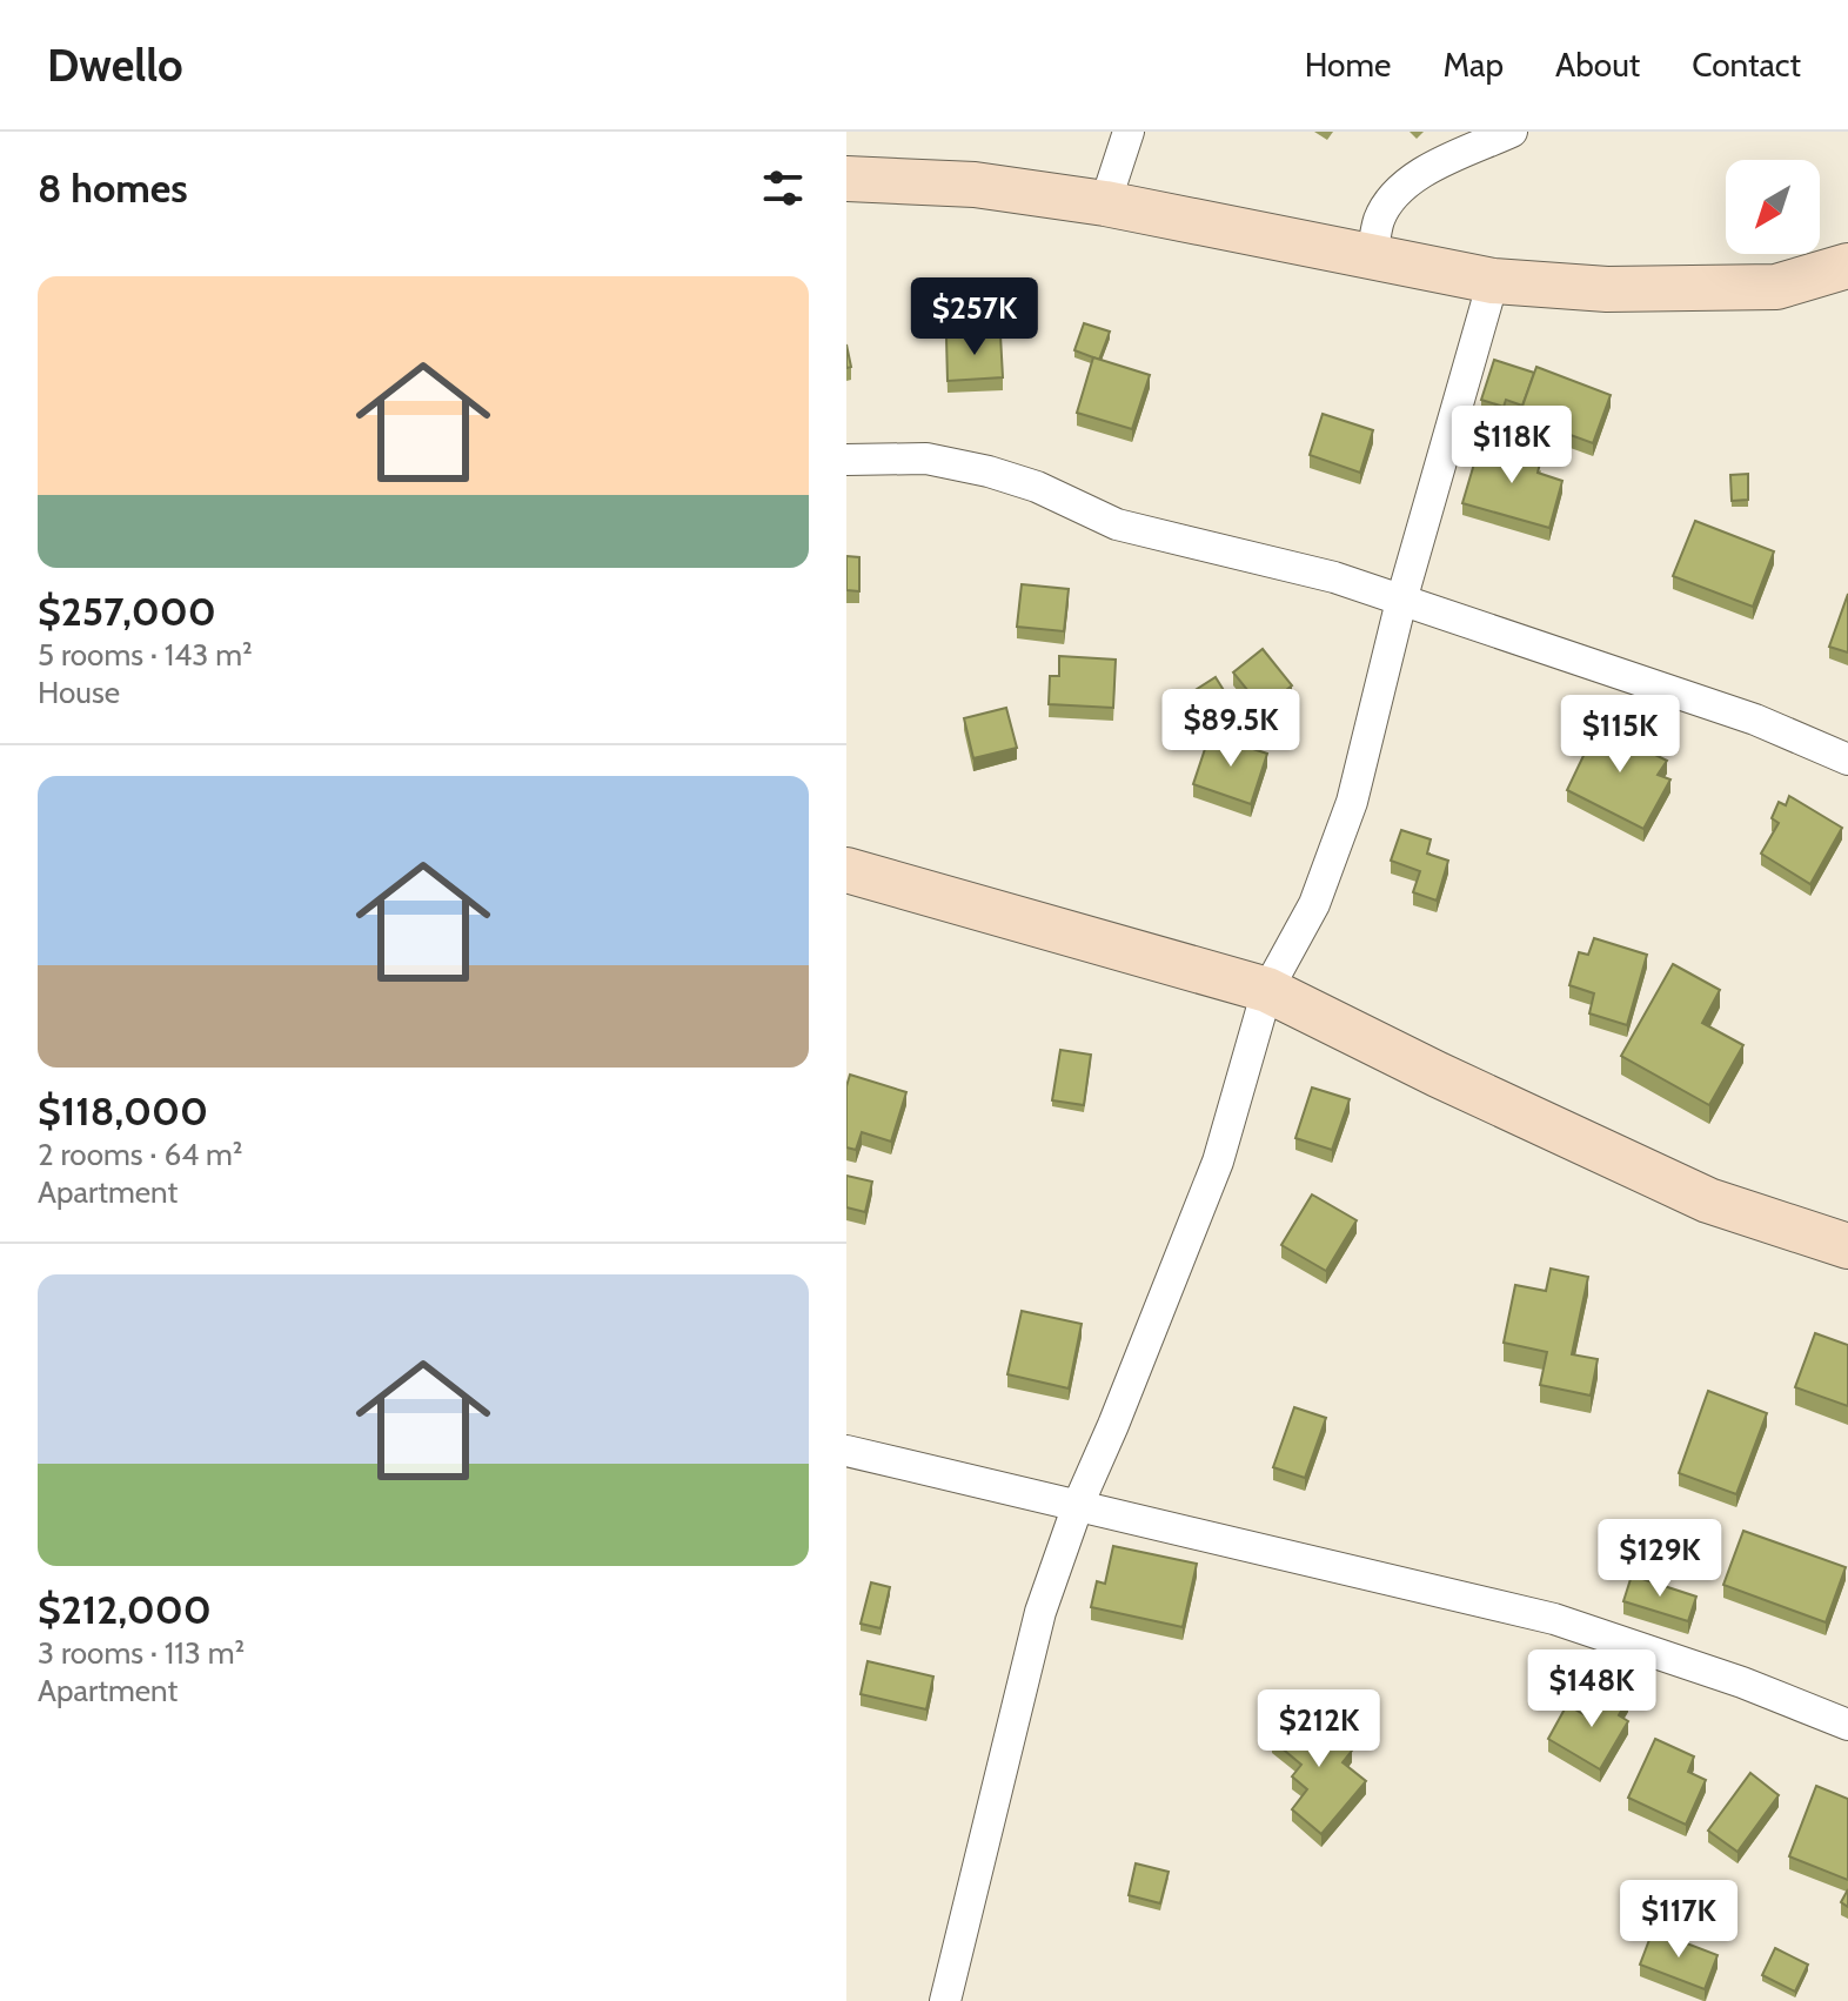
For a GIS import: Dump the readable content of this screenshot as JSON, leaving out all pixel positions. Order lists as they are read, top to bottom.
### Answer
{
  "north": "bottom left",
  "page": {
    "header": "Dwello",
    "nav": [
      "Home",
      "Map",
      "About",
      "Contact"
    ],
    "heading": "8 homes",
    "list": [
      {
        "name": "$257,000",
        "note": "5 rooms · 143 m² · House"
      },
      {
        "name": "$118,000",
        "note": "2 rooms · 64 m² · Apartment"
      },
      {
        "name": "$212,000",
        "note": "3 rooms · 113 m² · Apartment"
      }
    ],
    "price": [
      "$257K",
      "$118K",
      "$89.5K",
      "$115K",
      "$129K",
      "$148K",
      "$212K",
      "$117K"
    ]
  }
}
